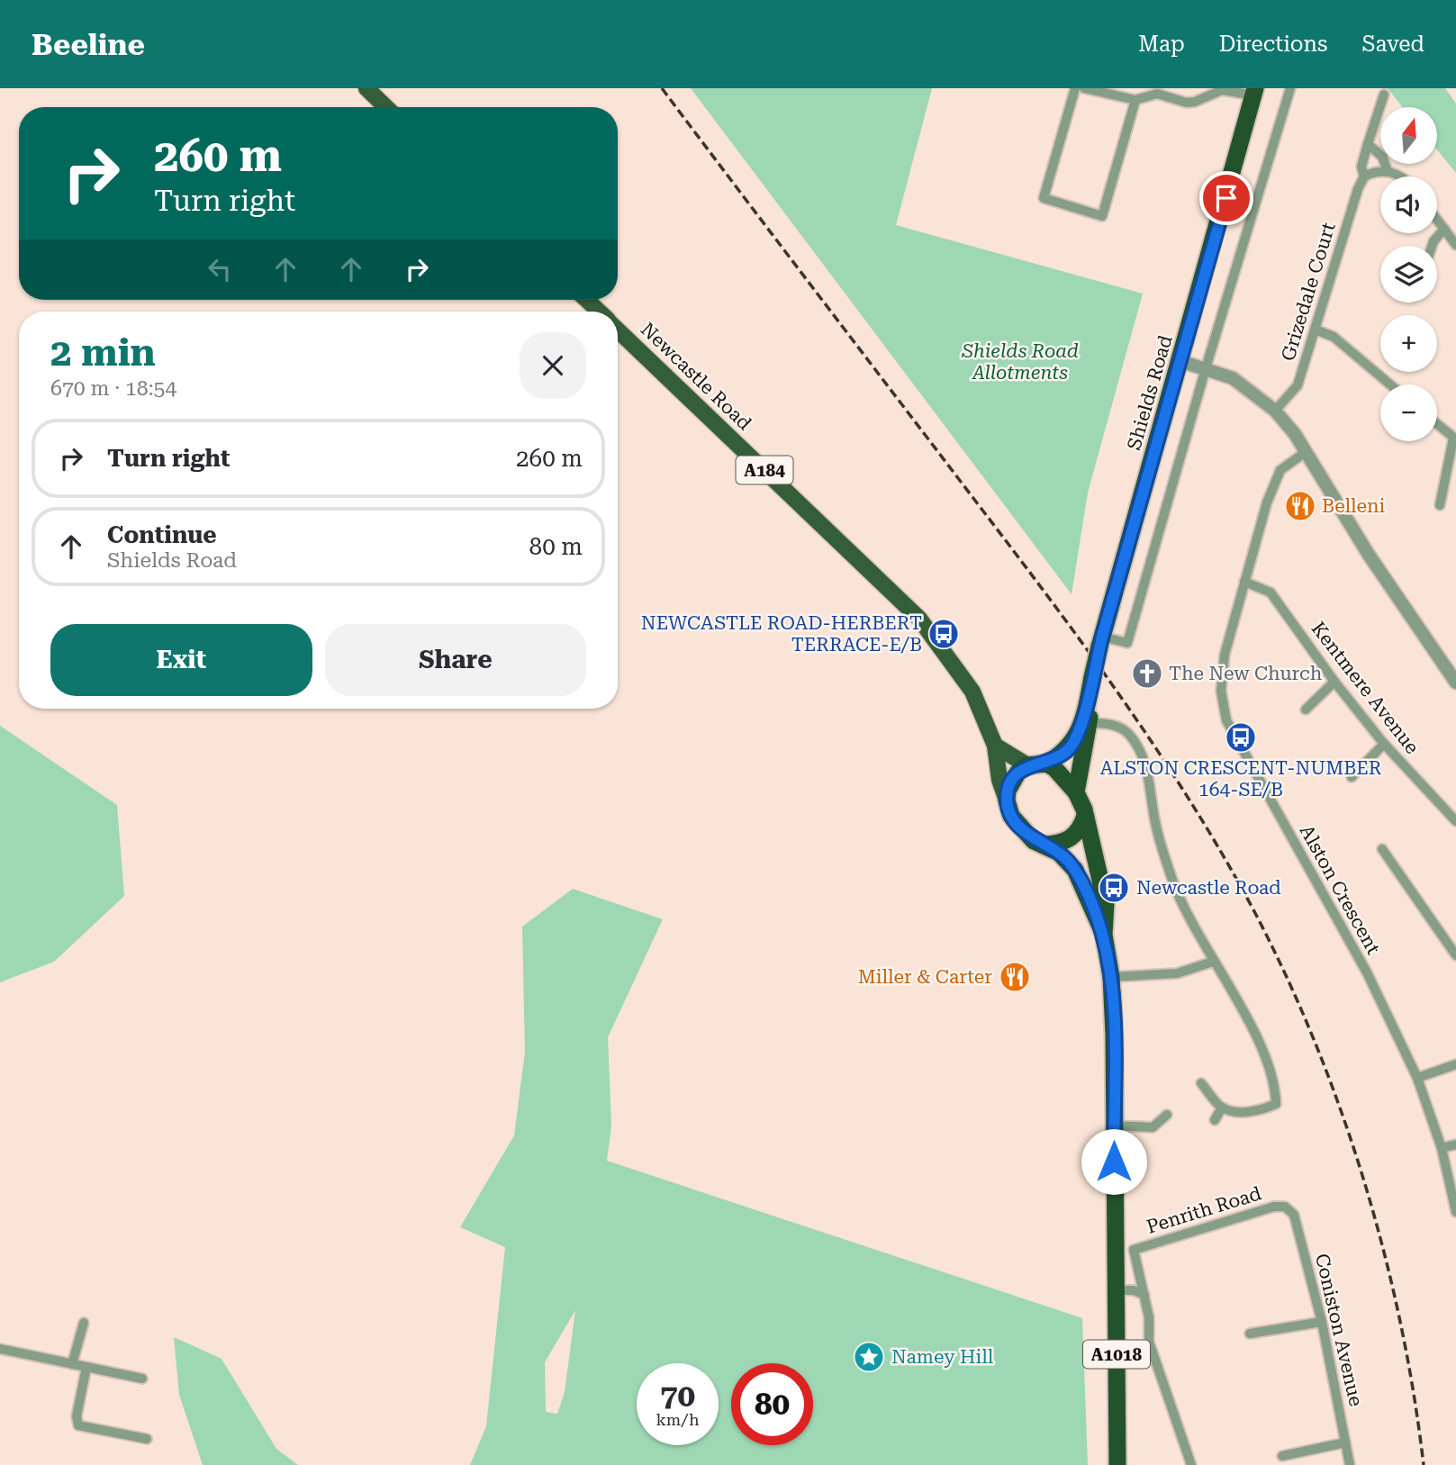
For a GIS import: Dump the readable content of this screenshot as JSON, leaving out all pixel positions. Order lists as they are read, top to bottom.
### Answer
{
  "streets": {
    "highway": ["Shields Road", "A1018"],
    "main road": ["Newcastle Road", "A184"],
    "street": [
      "Grizedale Court",
      "Kentmere Avenue",
      "Alston Crescent",
      "Penrith Road",
      "Coniston Avenue"
    ]
  },
  "crossings": [
    ["Newcastle Road", "A184"],
    ["A184", "A1018"],
    ["Kentmere Avenue", "Alston Crescent"],
    ["Penrith Road", "Coniston Avenue"]
  ],
  "parks": ["Shields Road Allotments"],
  "places": {
    "restaurant": ["Belleni", "Miller & Carter"],
    "bus stop": ["NEWCASTLE ROAD-HERBERT TERRACE-E/B", "ALSTON CRESCENT-NUMBER 164-SE/B", "Newcastle Road"],
    "church": ["The New Church"],
    "place": ["Namey Hill"]
  },
  "north": "top",
  "page": {
    "header": "Beeline",
    "nav": ["Map", "Directions", "Saved"],
    "map_buttons": ["+", "−"],
    "turn": ["260 m", "Turn right"],
    "heading": ["2 min", "670 m · 18:54"],
    "list": [
      {
        "name": "Turn right",
        "value": "260 m"
      },
      {
        "name": "Continue",
        "note": "Shields Road",
        "value": "80 m"
      }
    ],
    "buttons": ["Exit", "Share"],
    "speed": "70 km/h",
    "limit": "80"
  }
}
